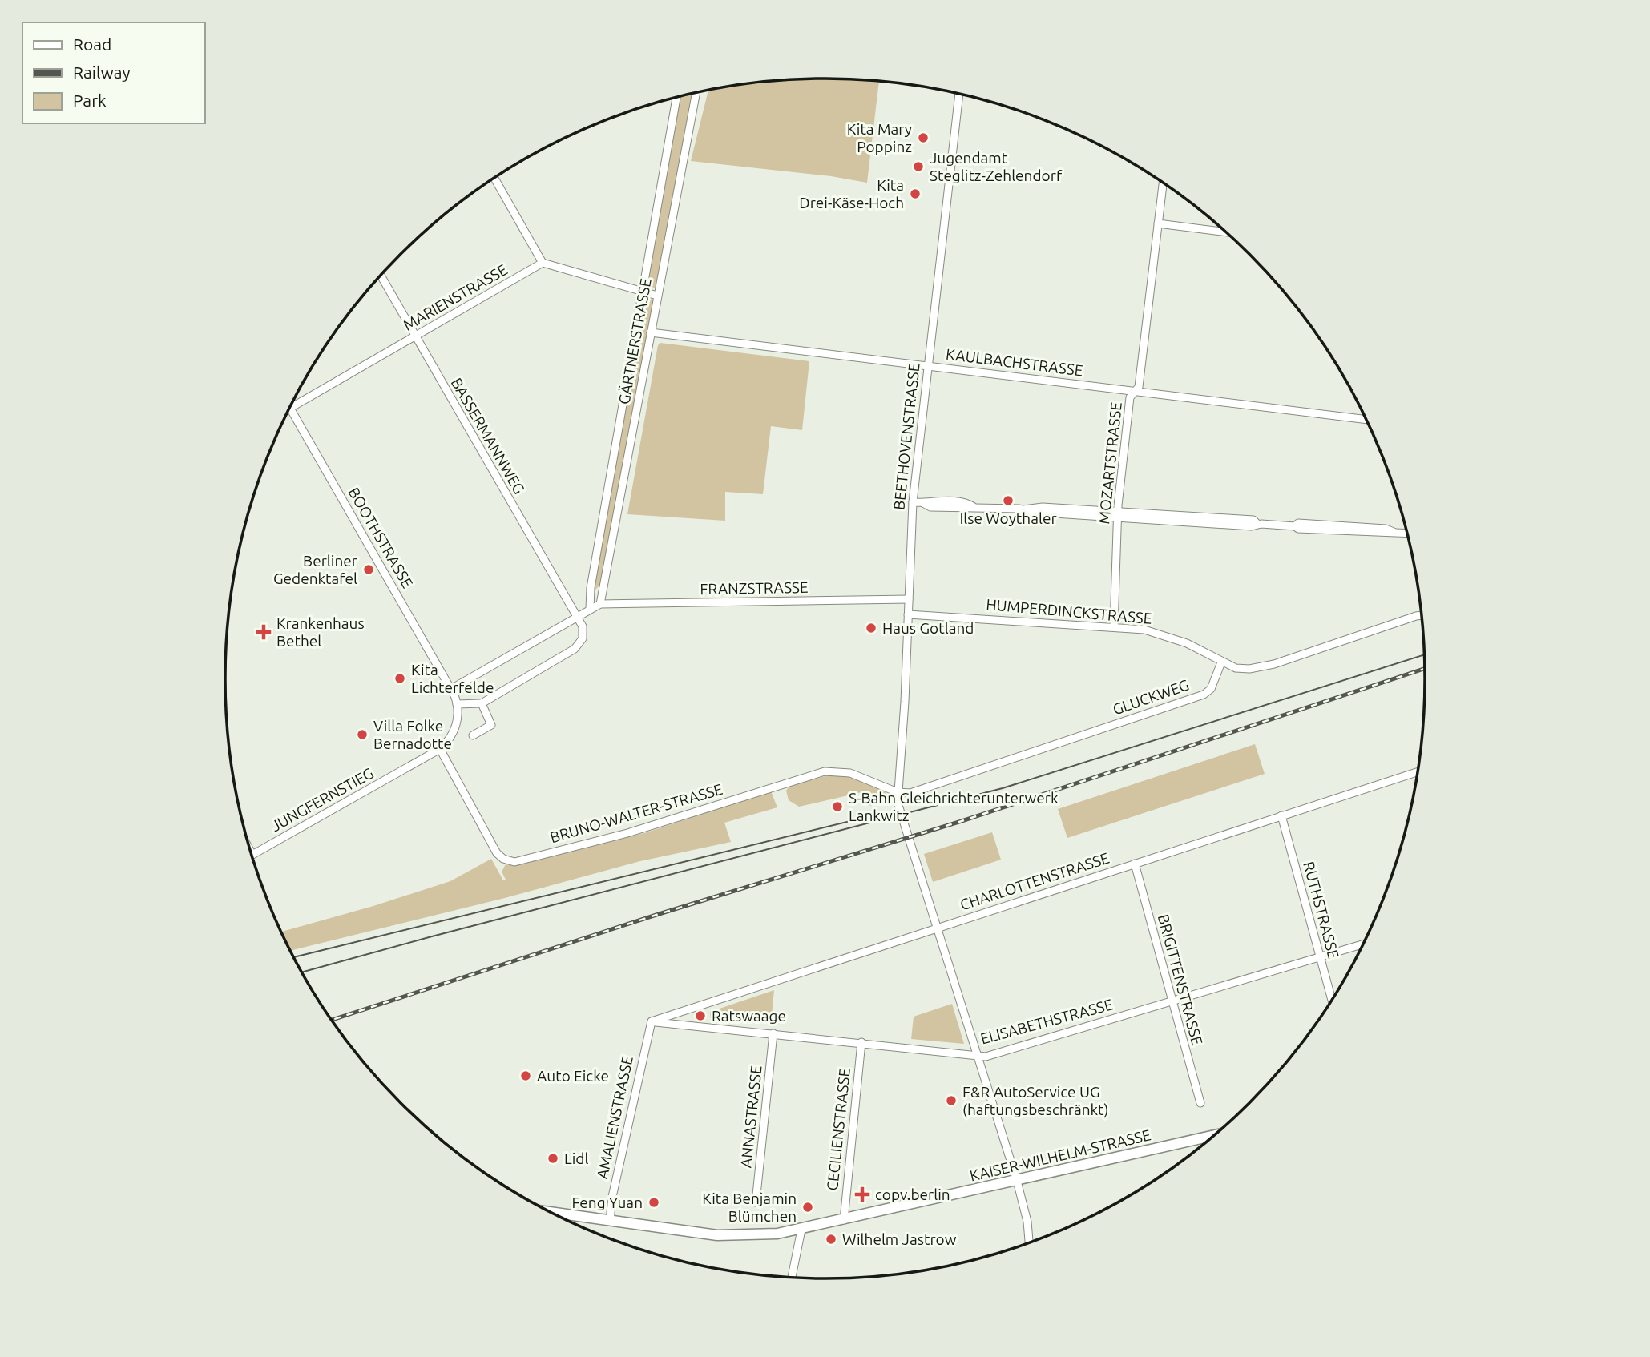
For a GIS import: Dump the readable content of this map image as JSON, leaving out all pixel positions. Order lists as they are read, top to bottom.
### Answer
{
  "streets": {
    "main road": ["KAISER-WILHELM-STRASSE"],
    "street": [
      "MARIENSTRASSE",
      "GÄRTNERSTRASSE",
      "KAULBACHSTRASSE",
      "BASSERMANNWEG",
      "BEETHOVENSTRASSE",
      "MOZARTSTRASSE",
      "BOOTHSTRASSE",
      "FRANZSTRASSE",
      "HUMPERDINCKSTRASSE",
      "GLUCKWEG",
      "JUNGFERNSTIEG",
      "BRUNO-WALTER-STRASSE",
      "CHARLOTTENSTRASSE",
      "RUTHSTRASSE",
      "BRIGITTENSTRASSE",
      "ELISABETHSTRASSE",
      "ANNASTRASSE",
      "AMALIENSTRASSE",
      "CECILIENSTRASSE"
    ]
  },
  "crossings": [
    ["MARIENSTRASSE", "BASSERMANNWEG"],
    ["MARIENSTRASSE", "BOOTHSTRASSE"],
    ["GÄRTNERSTRASSE", "KAULBACHSTRASSE"],
    ["GÄRTNERSTRASSE", "FRANZSTRASSE"],
    ["KAULBACHSTRASSE", "BEETHOVENSTRASSE"],
    ["KAULBACHSTRASSE", "MOZARTSTRASSE"],
    ["BEETHOVENSTRASSE", "FRANZSTRASSE"],
    ["BEETHOVENSTRASSE", "HUMPERDINCKSTRASSE"],
    ["BEETHOVENSTRASSE", "GLUCKWEG"],
    ["BEETHOVENSTRASSE", "BRUNO-WALTER-STRASSE"],
    ["BEETHOVENSTRASSE", "CHARLOTTENSTRASSE"],
    ["BEETHOVENSTRASSE", "ELISABETHSTRASSE"],
    ["BEETHOVENSTRASSE", "KAISER-WILHELM-STRASSE"],
    ["MOZARTSTRASSE", "HUMPERDINCKSTRASSE"],
    ["BOOTHSTRASSE", "JUNGFERNSTIEG"],
    ["HUMPERDINCKSTRASSE", "GLUCKWEG"],
    ["GLUCKWEG", "BRUNO-WALTER-STRASSE"],
    ["JUNGFERNSTIEG", "BRUNO-WALTER-STRASSE"],
    ["CHARLOTTENSTRASSE", "RUTHSTRASSE"],
    ["CHARLOTTENSTRASSE", "BRIGITTENSTRASSE"],
    ["CHARLOTTENSTRASSE", "ELISABETHSTRASSE"],
    ["CHARLOTTENSTRASSE", "AMALIENSTRASSE"],
    ["RUTHSTRASSE", "ELISABETHSTRASSE"],
    ["BRIGITTENSTRASSE", "ELISABETHSTRASSE"],
    ["ELISABETHSTRASSE", "ANNASTRASSE"],
    ["ELISABETHSTRASSE", "AMALIENSTRASSE"],
    ["ELISABETHSTRASSE", "CECILIENSTRASSE"],
    ["AMALIENSTRASSE", "KAISER-WILHELM-STRASSE"],
    ["CECILIENSTRASSE", "KAISER-WILHELM-STRASSE"]
  ],
  "places": {
    "other": [
      "Kita Mary Poppinz",
      "Jugendamt Steglitz-Zehlendorf",
      "Kita Drei-Käse-Hoch",
      "Ilse Woythaler",
      "Berliner Gedenktafel",
      "Haus Gotland",
      "Kita Lichterfelde",
      "Villa Folke Bernadotte",
      "S-Bahn Gleichrichterunterwerk Lankwitz",
      "Ratswaage",
      "Auto Eicke",
      "F&R AutoService UG (haftungsbeschränkt)",
      "Lidl",
      "Feng Yuan",
      "Kita Benjamin Blümchen",
      "Wilhelm Jastrow"
    ],
    "health": ["Krankenhaus Bethel", "copv.berlin"]
  },
  "legend": ["Road", "Railway", "Park"]
}
